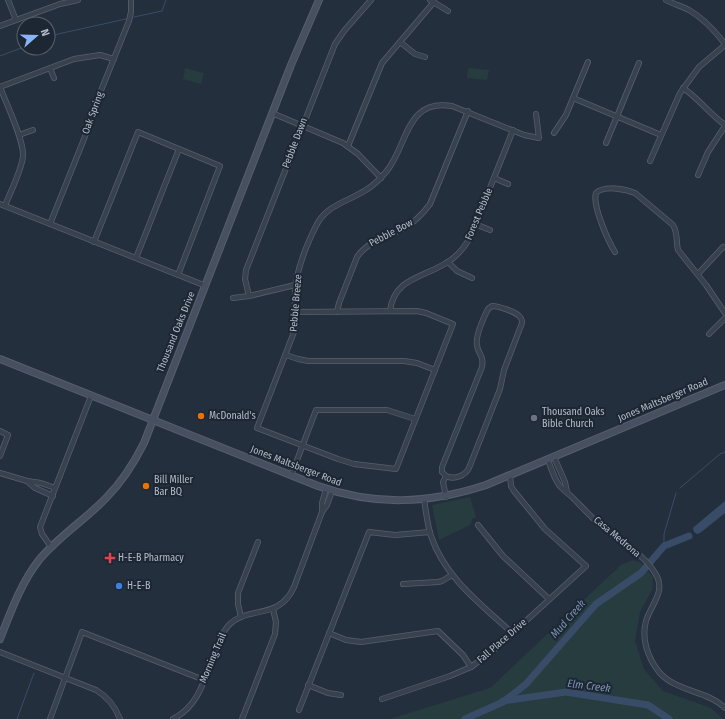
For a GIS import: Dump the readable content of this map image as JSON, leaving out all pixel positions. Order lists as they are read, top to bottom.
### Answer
{
  "streets": {
    "main road": ["Thousand Oaks Drive", "Jones Maltsberger Road"],
    "street": [
      "Oak Spring",
      "Pebble Dawn",
      "Forest Pebble",
      "Pebble Bow",
      "Pebble Breeze",
      "Casa Medrona",
      "Fall Place Drive",
      "Morning Trail"
    ]
  },
  "crossings": [
    ["Pebble Bow", "Pebble Breeze"],
    ["Thousand Oaks Drive", "Jones Maltsberger Road"],
    ["Jones Maltsberger Road", "Casa Medrona"],
    ["Jones Maltsberger Road", "Fall Place Drive"],
    ["Jones Maltsberger Road", "Morning Trail"]
  ],
  "water": ["Mud Creek", "Elm Creek"],
  "places": {
    "other": [
      "McDonald's",
      "Thousand Oaks Bible Church",
      "Bill Miller Bar BQ",
      "H-E-B"
    ],
    "health": ["H-E-B Pharmacy"]
  },
  "north": "right"
}
